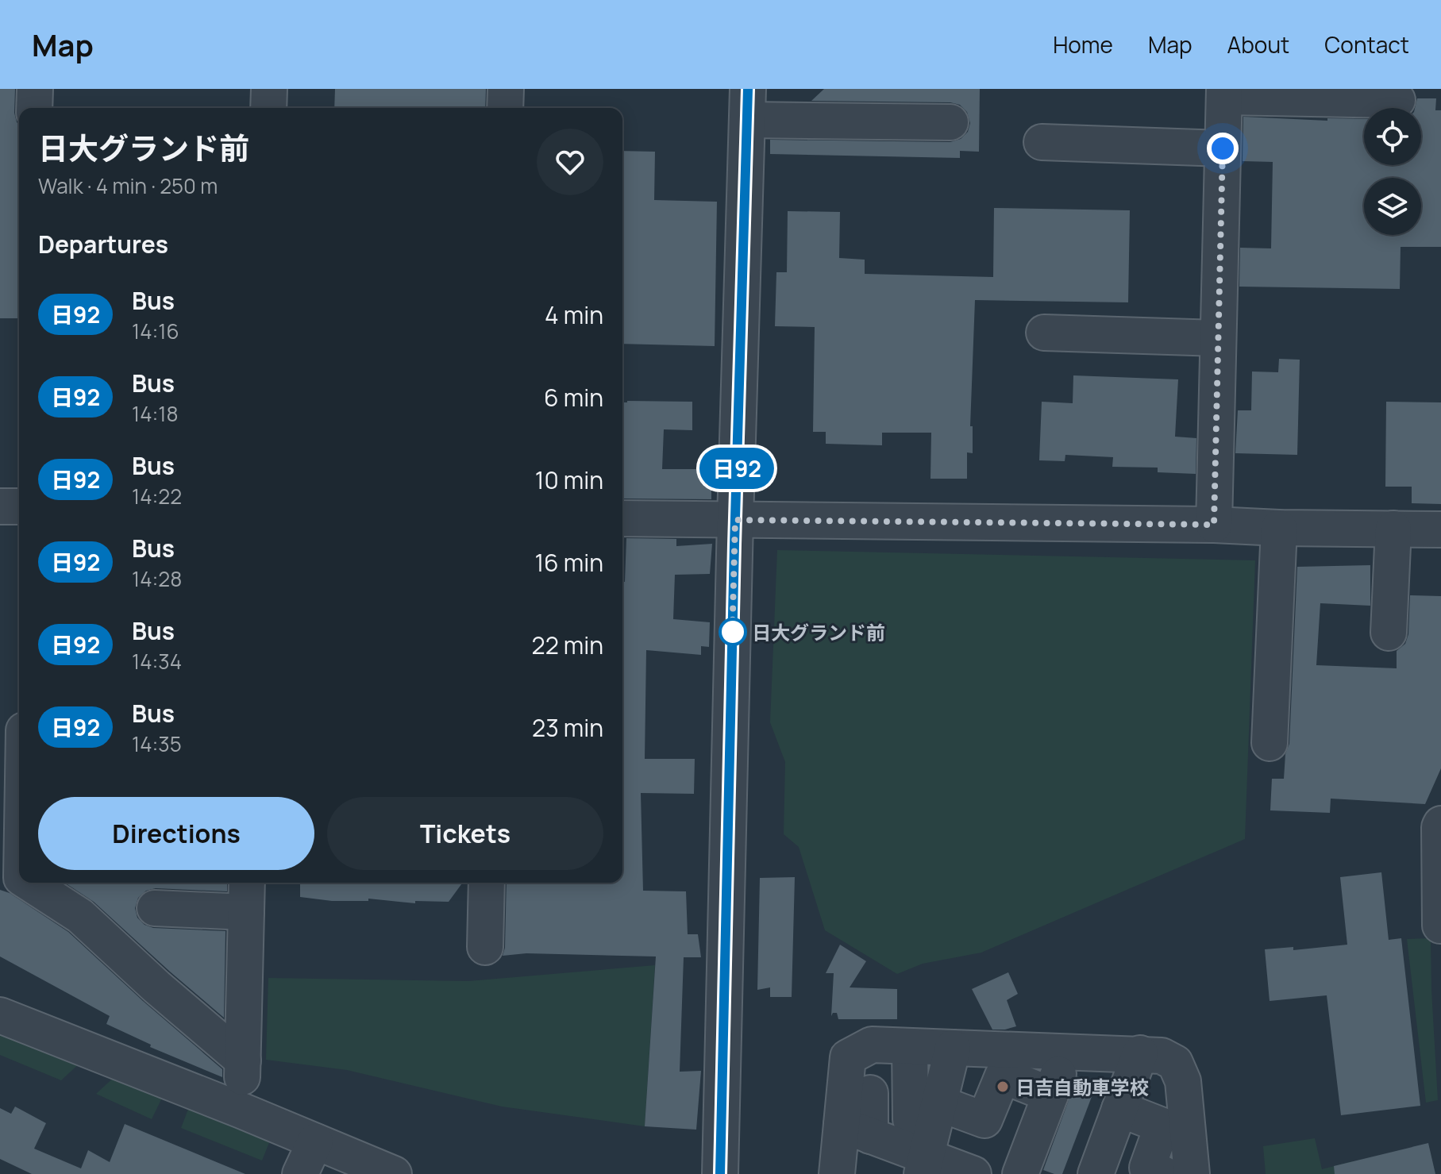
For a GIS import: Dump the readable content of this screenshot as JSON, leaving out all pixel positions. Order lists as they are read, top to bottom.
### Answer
{
  "places": ["日大グランド前", "日吉自動車学校"],
  "lines": ["bus line 日92"],
  "page": {
    "header": "Map",
    "nav": [
      "Home",
      "Map",
      "About",
      "Contact"
    ],
    "on_map": "日92",
    "heading": [
      ["日大グランド前", "Walk · 4 min · 250 m"],
      "Departures"
    ],
    "list": [
      {
        "mark": "日92",
        "name": "Bus",
        "note": "14:16",
        "value": "4 min"
      },
      {
        "mark": "日92",
        "name": "Bus",
        "note": "14:18",
        "value": "6 min"
      },
      {
        "mark": "日92",
        "name": "Bus",
        "note": "14:22",
        "value": "10 min"
      },
      {
        "mark": "日92",
        "name": "Bus",
        "note": "14:28",
        "value": "16 min"
      },
      {
        "mark": "日92",
        "name": "Bus",
        "note": "14:34",
        "value": "22 min"
      },
      {
        "mark": "日92",
        "name": "Bus",
        "note": "14:35",
        "value": "23 min"
      }
    ],
    "buttons": ["Directions", "Tickets"]
  }
}
